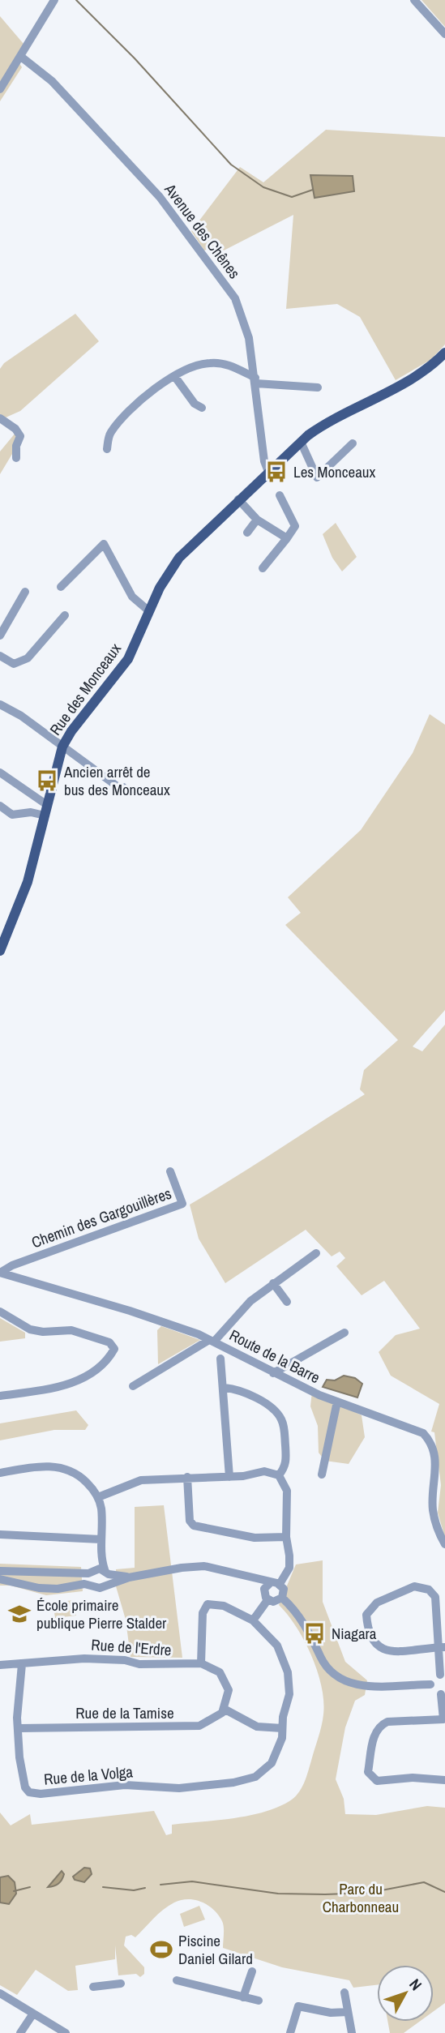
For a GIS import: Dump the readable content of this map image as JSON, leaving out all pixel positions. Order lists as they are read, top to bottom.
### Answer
{
  "streets": {
    "main road": ["Rue des Monceaux"],
    "street": [
      "Avenue des Chênes",
      "Chemin des Gargouillères",
      "Route de la Barre",
      "Rue de l'Erdre",
      "Rue de la Tamise",
      "Rue de la Volga"
    ]
  },
  "crossings": [
    ["Avenue des Chênes", "Rue des Monceaux"],
    ["Chemin des Gargouillères", "Route de la Barre"],
    ["Rue de l'Erdre", "Rue de la Volga"],
    ["Rue de la Tamise", "Rue de la Volga"]
  ],
  "parks": ["Parc du Charbonneau"],
  "places": {
    "bus stop": ["Les Monceaux", "Ancien arrêt de bus des Monceaux", "Niagara"],
    "school or university": ["École primaire publique Pierre Stalder"],
    "sports": ["Piscine Daniel Gilard"]
  },
  "north": "top right"
}
